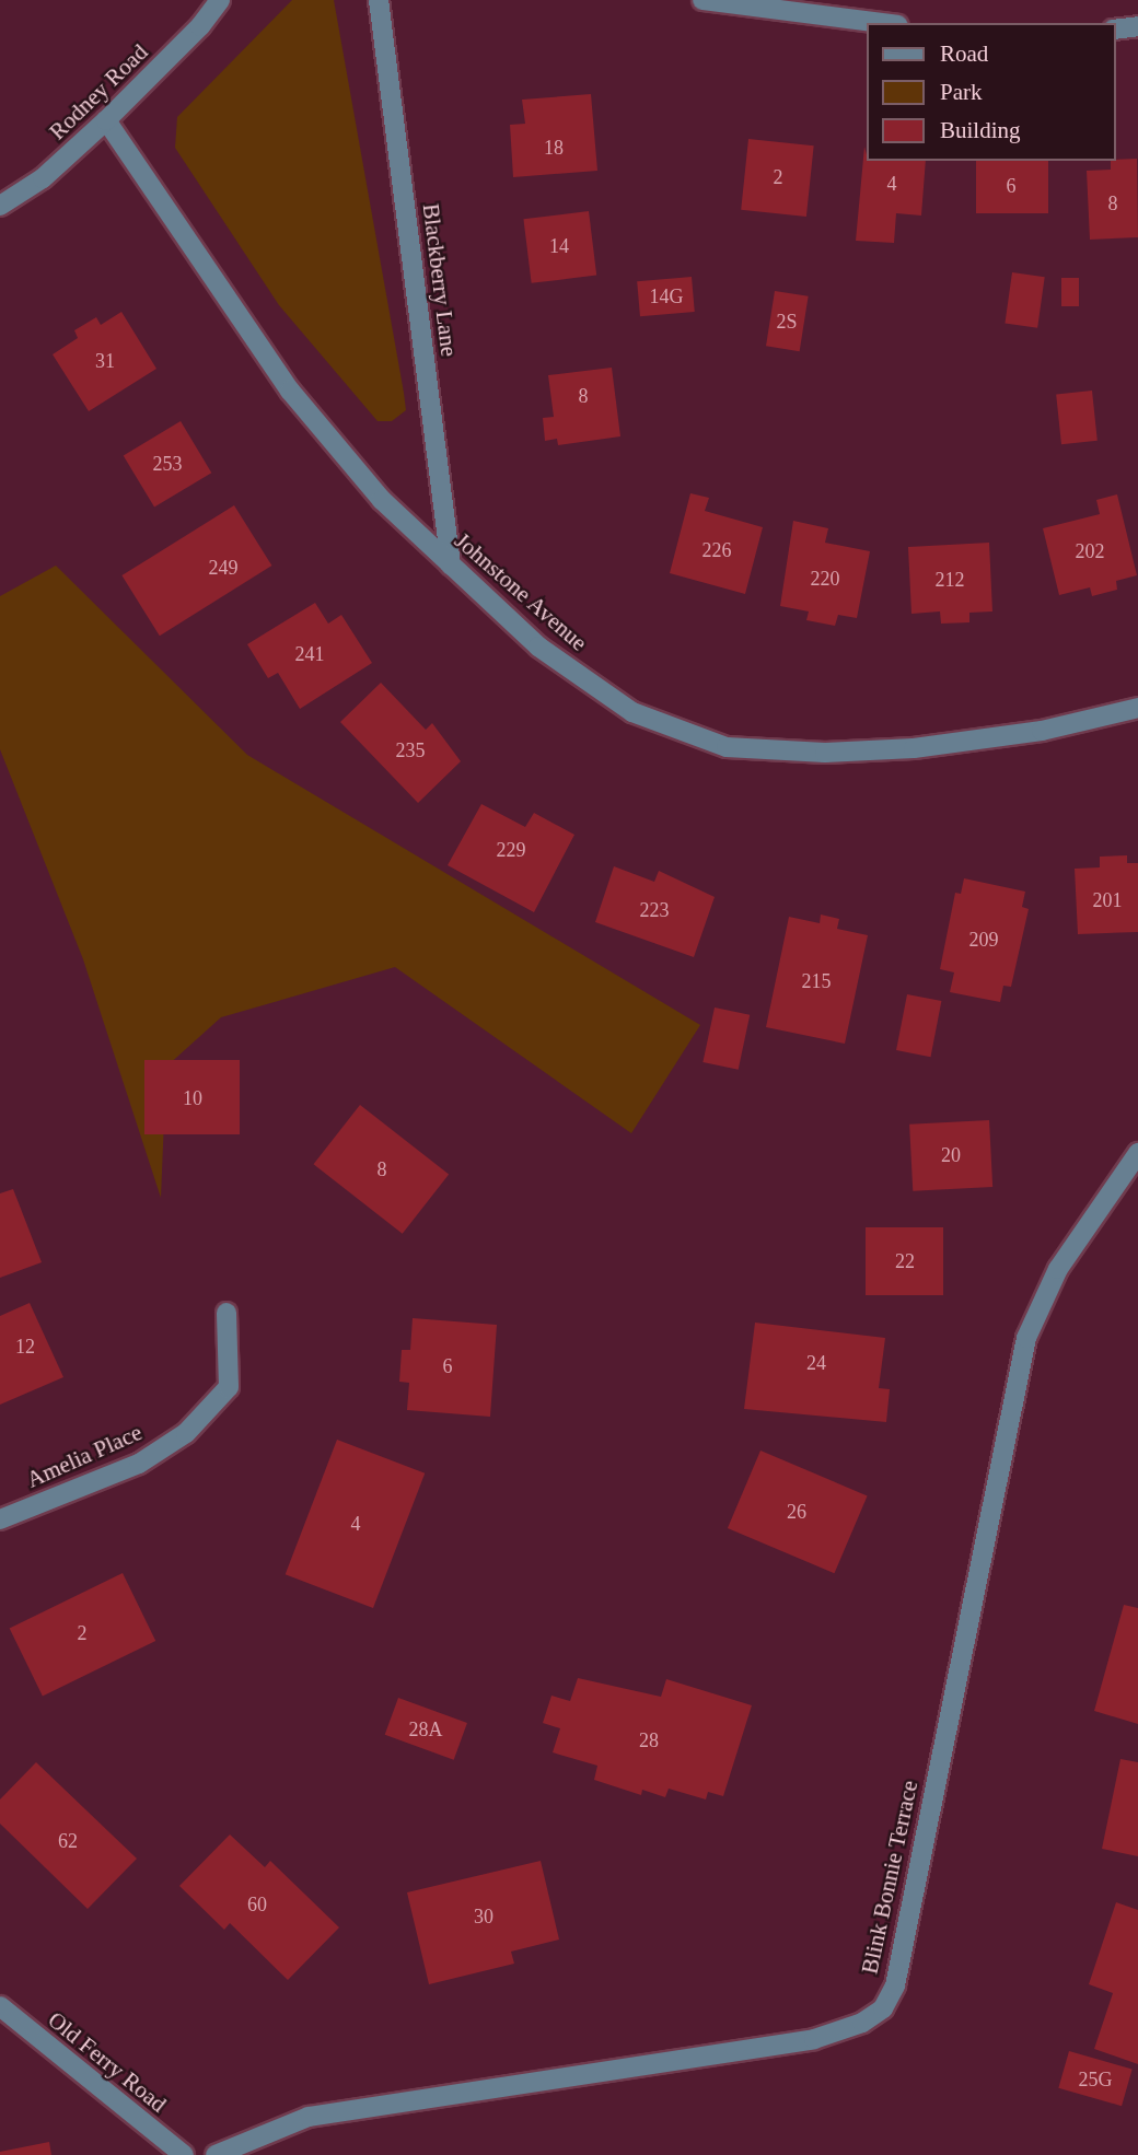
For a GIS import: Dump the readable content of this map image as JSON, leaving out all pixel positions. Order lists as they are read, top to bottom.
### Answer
{
  "streets": {
    "street": [
      "Rodney Road",
      "Blackberry Lane",
      "Johnstone Avenue",
      "Amelia Place",
      "Blink Bonnie Terrace",
      "Old Ferry Road"
    ]
  },
  "crossings": [
    ["Rodney Road", "Johnstone Avenue"],
    ["Blackberry Lane", "Johnstone Avenue"]
  ],
  "house_numbers": [
    "18",
    "2",
    "4",
    "6",
    "8",
    "14",
    "14G",
    "2S",
    "31",
    "8",
    "253",
    "226",
    "202",
    "249",
    "220",
    "212",
    "241",
    "235",
    "229",
    "201",
    "223",
    "209",
    "215",
    "10",
    "20",
    "8",
    "22",
    "12",
    "24",
    "6",
    "26",
    "4",
    "2",
    "28A",
    "28",
    "62",
    "60",
    "30",
    "25G"
  ],
  "legend": ["Road", "Park", "Building"]
}
